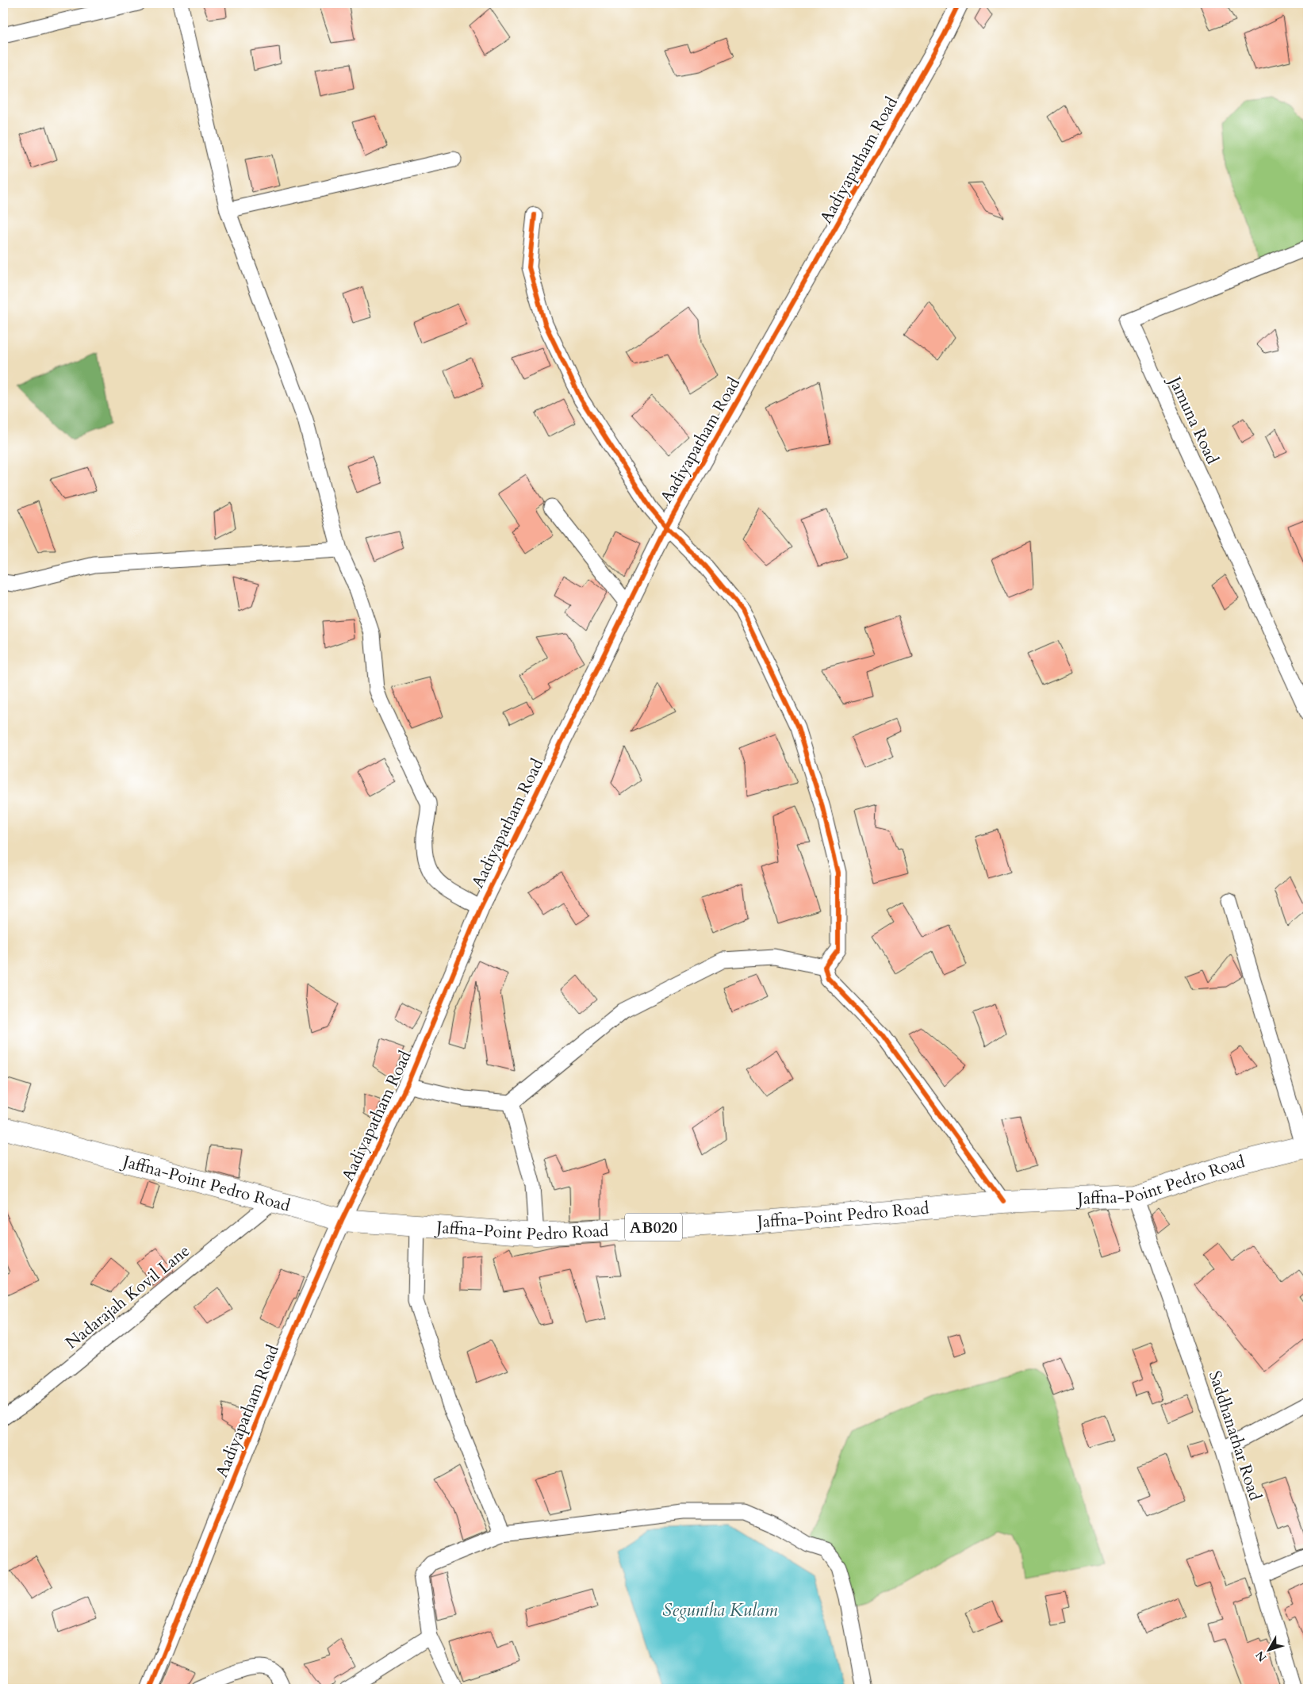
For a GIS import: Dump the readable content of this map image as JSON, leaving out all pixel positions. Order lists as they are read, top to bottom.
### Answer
{
  "streets": {
    "main road": ["Jaffna-Point Pedro Road", "AB020"],
    "street": [
      "Aadiyapatham Road",
      "Jamuna Road",
      "Nadarajah Kovil Lane",
      "Saddhanathar Road"
    ]
  },
  "crossings": [
    ["Aadiyapatham Road", "Jaffna-Point Pedro Road"],
    ["Jaffna-Point Pedro Road", "Nadarajah Kovil Lane"],
    ["Jaffna-Point Pedro Road", "Saddhanathar Road"]
  ],
  "water": ["Seguntha Kulam"],
  "north": "bottom left"
}
